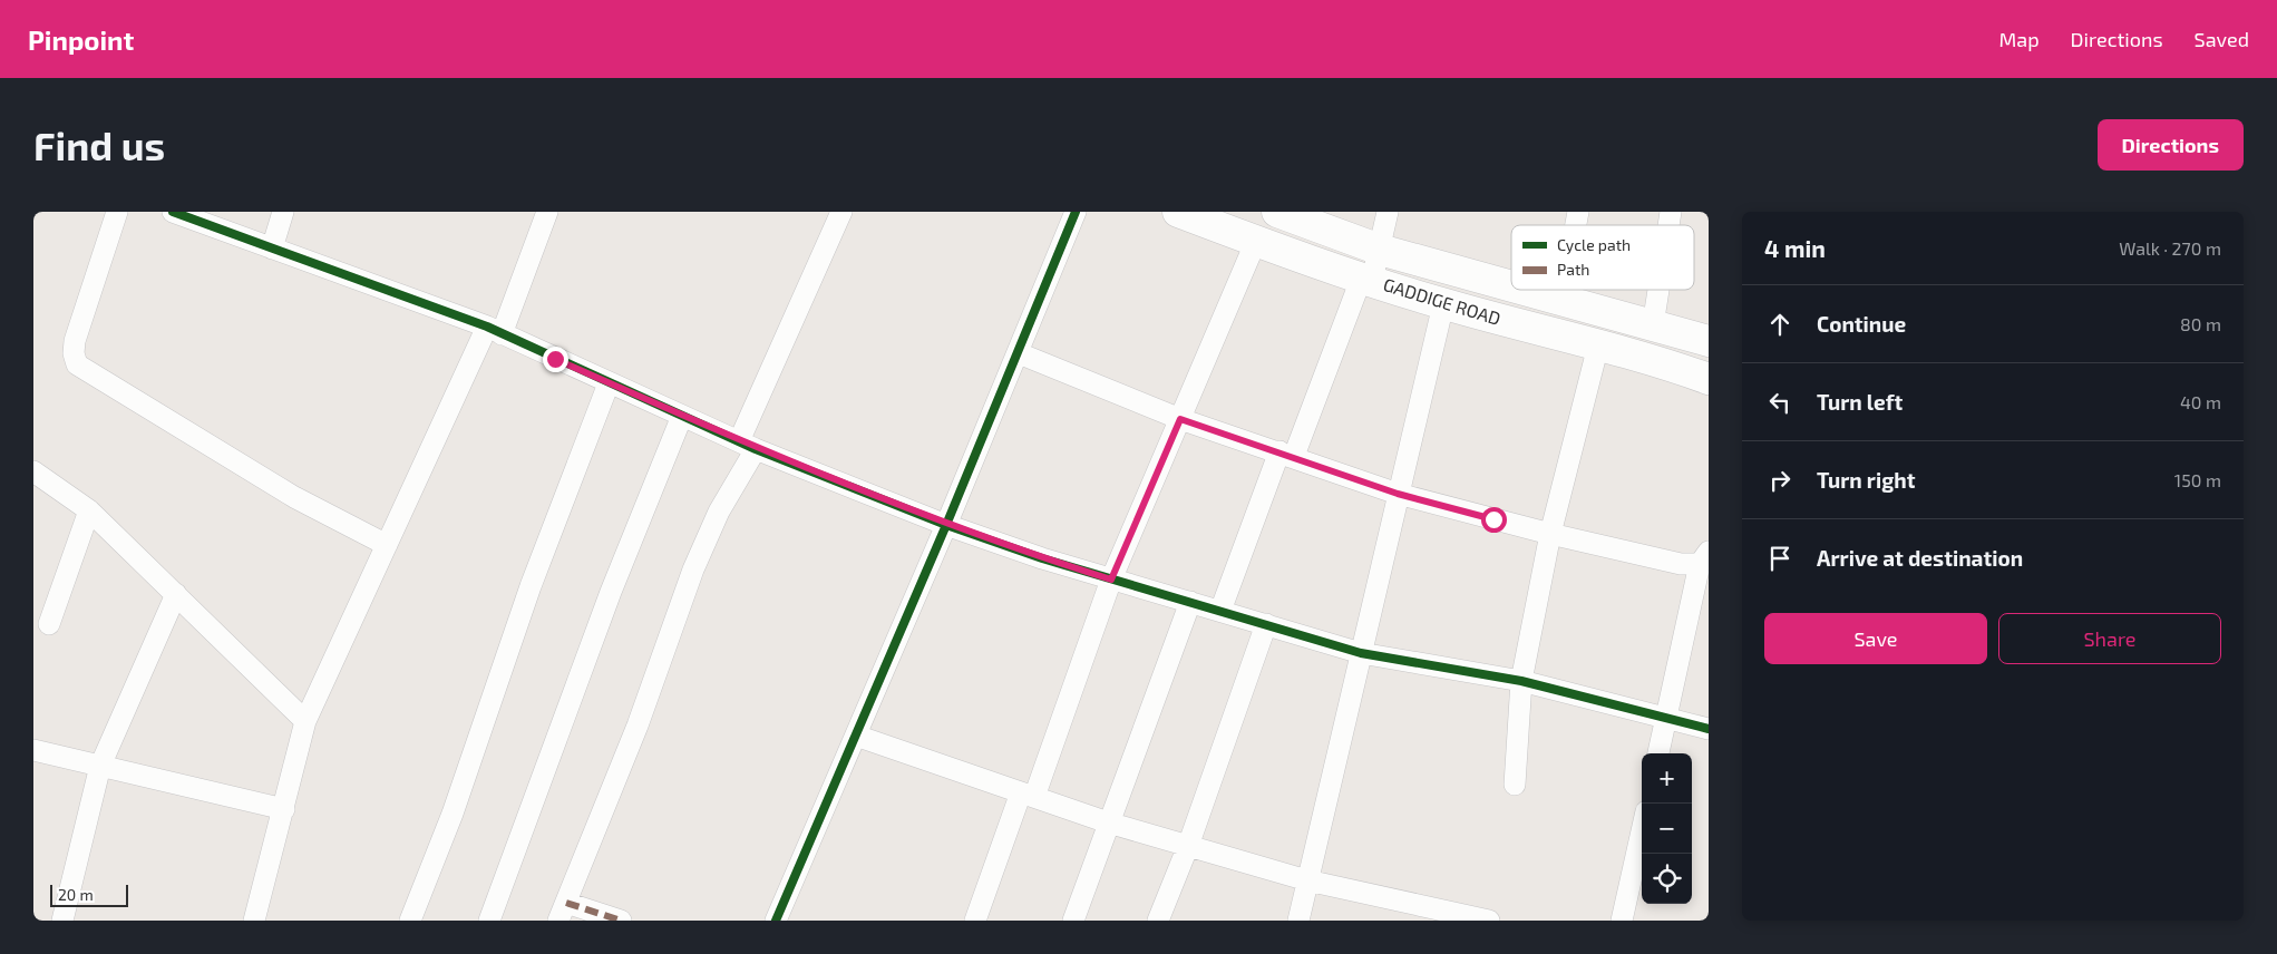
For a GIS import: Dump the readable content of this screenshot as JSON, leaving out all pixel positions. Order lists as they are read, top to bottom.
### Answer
{
  "streets": {
    "main road": ["GADDIGE ROAD"]
  },
  "legend": ["Cycle path", "Path"],
  "scale_bar": "20 m",
  "page": {
    "header": "Pinpoint",
    "nav": ["Map", "Directions", "Saved"],
    "buttons": [
      "Directions",
      ["Save", "Share"]
    ],
    "title": "Find us",
    "heading": ["4 min", "Walk · 270 m"],
    "list": [
      ["Continue", "80 m"],
      ["Turn left", "40 m"],
      ["Turn right", "150 m"],
      "Arrive at destination"
    ],
    "map_buttons": ["+", "−"],
    "scale": "20 m"
  }
}
